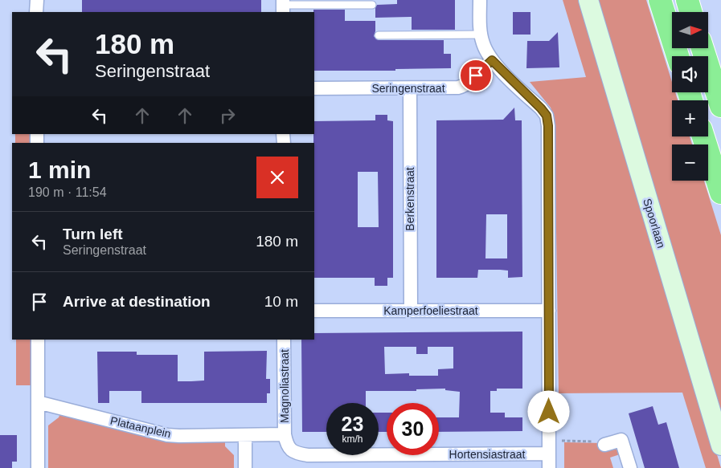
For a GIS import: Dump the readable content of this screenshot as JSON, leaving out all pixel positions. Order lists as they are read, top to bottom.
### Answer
{
  "streets": {
    "main road": ["Spoorlaan"],
    "street": [
      "Seringenstraat",
      "Berkenstraat",
      "Kamperfoeliestraat",
      "Magnoliastraat",
      "Plataanplein",
      "Hortensiastraat"
    ]
  },
  "crossings": [
    ["Seringenstraat", "Berkenstraat"],
    ["Berkenstraat", "Kamperfoeliestraat"],
    ["Magnoliastraat", "Hortensiastraat"]
  ],
  "north": "right",
  "page": {
    "map_buttons": ["+", "−"],
    "turn": ["180 m", "Seringenstraat"],
    "heading": ["1 min", "190 m · 11:54"],
    "list": [
      {
        "name": "Turn left",
        "note": "Seringenstraat",
        "value": "180 m"
      },
      {
        "name": "Arrive at destination",
        "value": "10 m"
      }
    ],
    "speed": "23 km/h",
    "limit": "30"
  }
}
